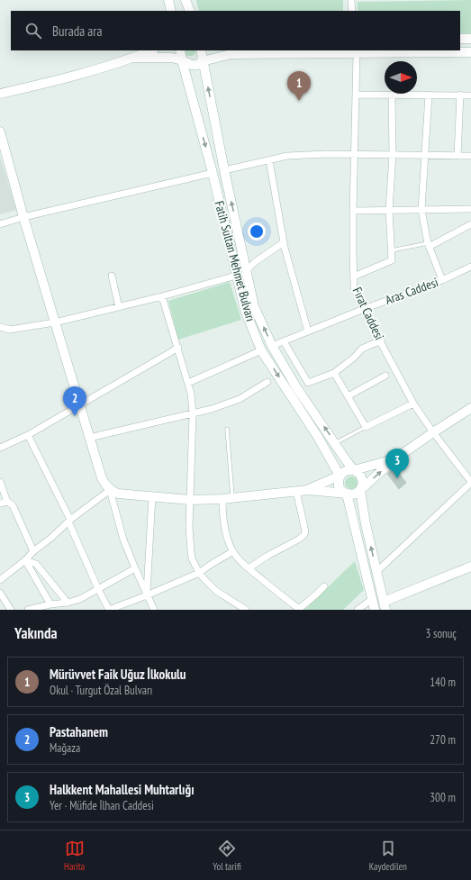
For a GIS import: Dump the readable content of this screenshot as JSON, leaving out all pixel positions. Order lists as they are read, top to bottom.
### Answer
{
  "streets": {
    "street": ["Fatih Sultan Mehmet Bulvarı", "Aras Caddesi", "Fırat Caddesi"]
  },
  "crossings": [
    ["Fatih Sultan Mehmet Bulvarı", "Aras Caddesi"],
    ["Aras Caddesi", "Fırat Caddesi"]
  ],
  "north": "right",
  "page": {
    "search": "Burada ara",
    "pins": ["1", "2", "3"],
    "heading": ["Yakında", "3 sonuç"],
    "list": [
      {
        "mark": "1",
        "name": "Mürüvvet Faik Uğuz İlkokulu",
        "note": "Okul · Turgut Özal Bulvarı",
        "value": "140 m"
      },
      {
        "mark": "2",
        "name": "Pastahanem",
        "note": "Mağaza",
        "value": "270 m"
      },
      {
        "mark": "3",
        "name": "Halkkent Mahallesi Muhtarlığı",
        "note": "Yer · Müfide İlhan Caddesi",
        "value": "300 m"
      }
    ],
    "nav": ["Harita", "Yol tarifi", "Kaydedilen"]
  }
}
